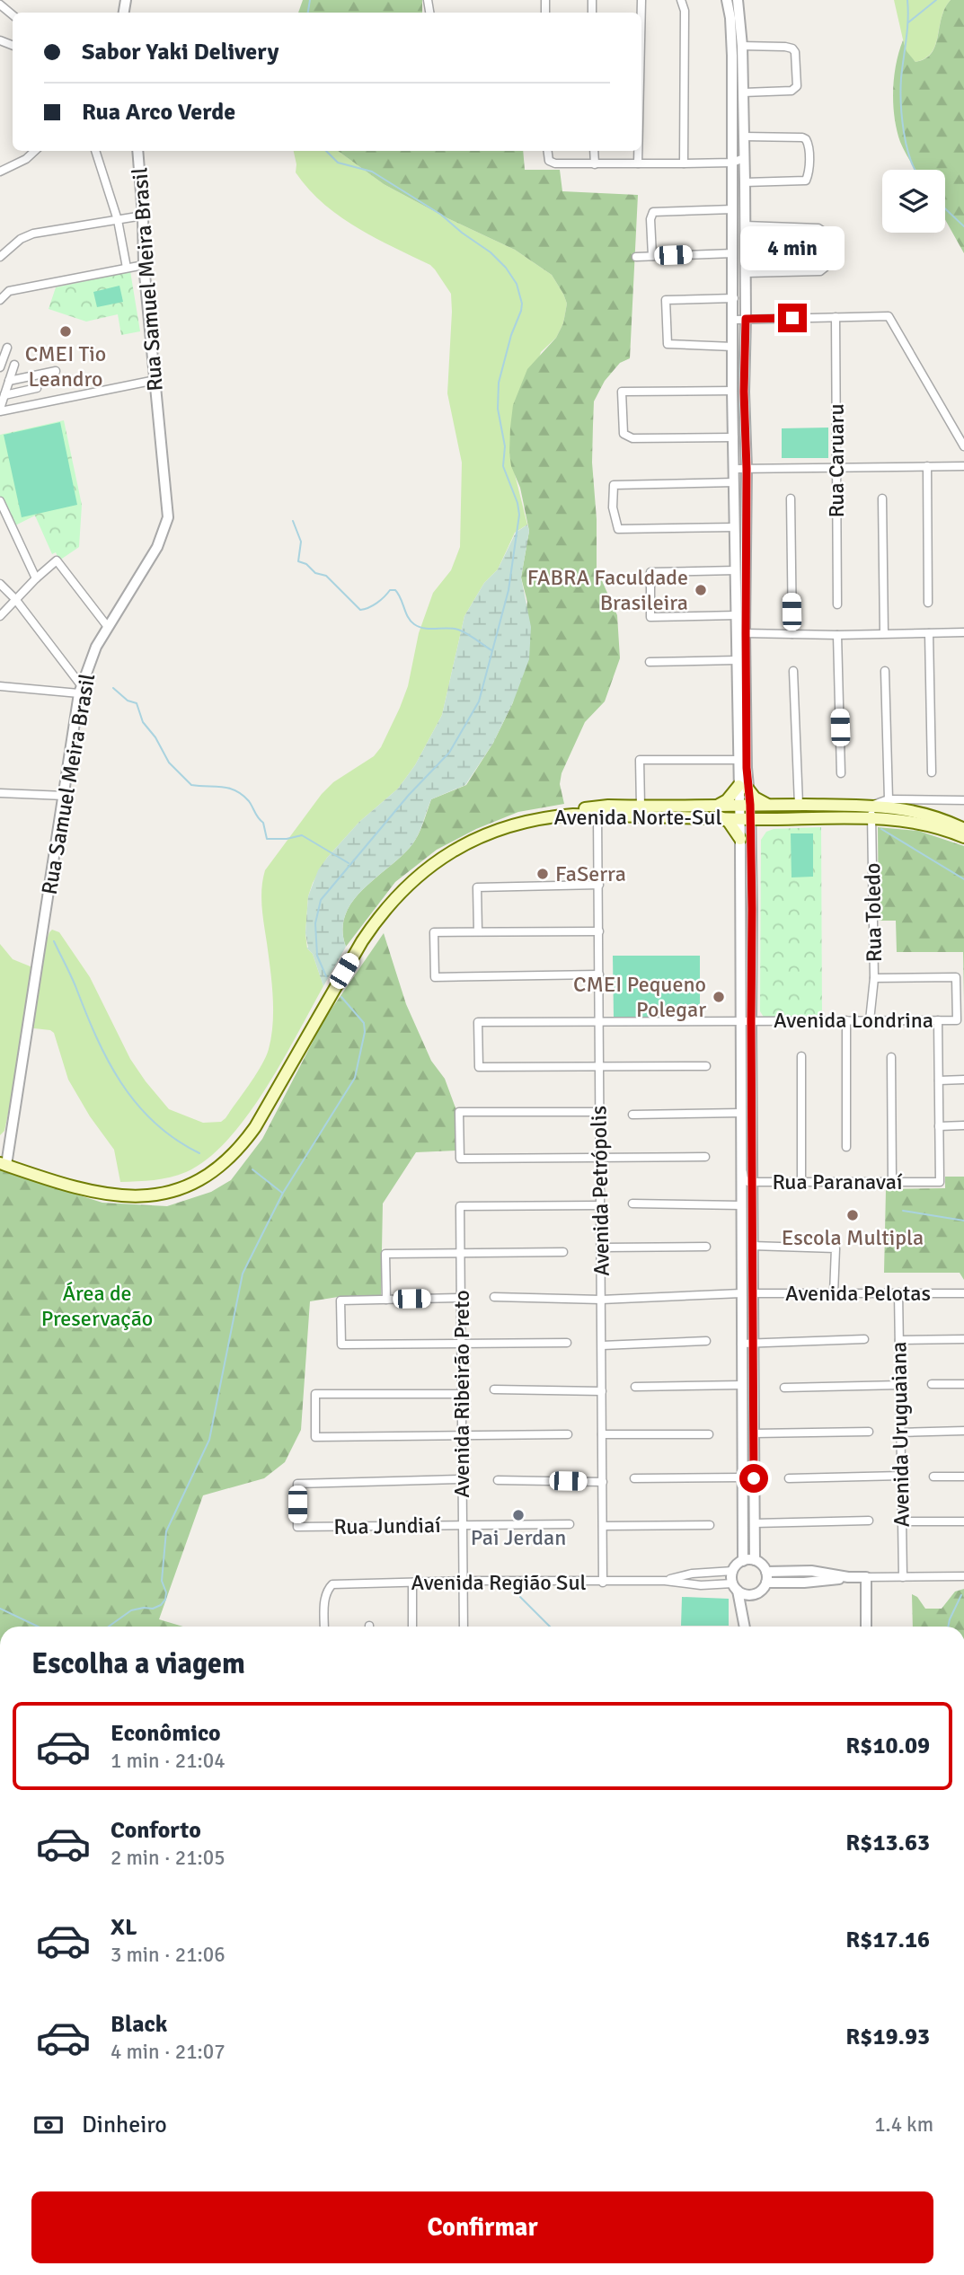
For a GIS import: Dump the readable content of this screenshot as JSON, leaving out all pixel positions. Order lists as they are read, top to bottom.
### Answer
{
  "streets": {
    "main road": ["Avenida Norte-Sul"],
    "street": [
      "Rua Samuel Meira Brasil",
      "Rua Caruaru",
      "Rua Toledo",
      "Avenida Londrina",
      "Rua Paranavaí",
      "Avenida Petrópolis",
      "Avenida Pelotas",
      "Avenida Ribeirão Preto",
      "Avenida Uruguaiana",
      "Rua Jundiaí",
      "Avenida Região Sul"
    ]
  },
  "crossings": [
    ["Rua Samuel Meira Brasil", "Avenida Norte-Sul"],
    ["Avenida Norte-Sul", "Rua Toledo"],
    ["Avenida Norte-Sul", "Avenida Petrópolis"],
    ["Rua Toledo", "Avenida Londrina"],
    ["Avenida Londrina", "Avenida Petrópolis"],
    ["Avenida Petrópolis", "Avenida Ribeirão Preto"],
    ["Avenida Petrópolis", "Avenida Região Sul"],
    ["Avenida Pelotas", "Avenida Uruguaiana"],
    ["Avenida Ribeirão Preto", "Rua Jundiaí"],
    ["Avenida Ribeirão Preto", "Avenida Região Sul"]
  ],
  "parks": ["Área de Preservação"],
  "places": [
    "CMEI Tio Leandro",
    "FABRA Faculdade Brasileira",
    "FaSerra",
    "CMEI Pequeno Polegar",
    "Escola Multipla",
    "Pai Jerdan"
  ],
  "page": {
    "banner": ["Sabor Yaki Delivery", "Rua Arco Verde"],
    "bubble": "4 min",
    "heading": "Escolha a viagem",
    "list": [
      {
        "name": "Econômico",
        "note": "1 min · 21:04",
        "value": "R$10.09"
      },
      {
        "name": "Conforto",
        "note": "2 min · 21:05",
        "value": "R$13.63"
      },
      {
        "name": "XL",
        "note": "3 min · 21:06",
        "value": "R$17.16"
      },
      {
        "name": "Black",
        "note": "4 min · 21:07",
        "value": "R$19.93"
      }
    ],
    "pay": ["Dinheiro", "1.4 km"],
    "buttons": "Confirmar"
  }
}
